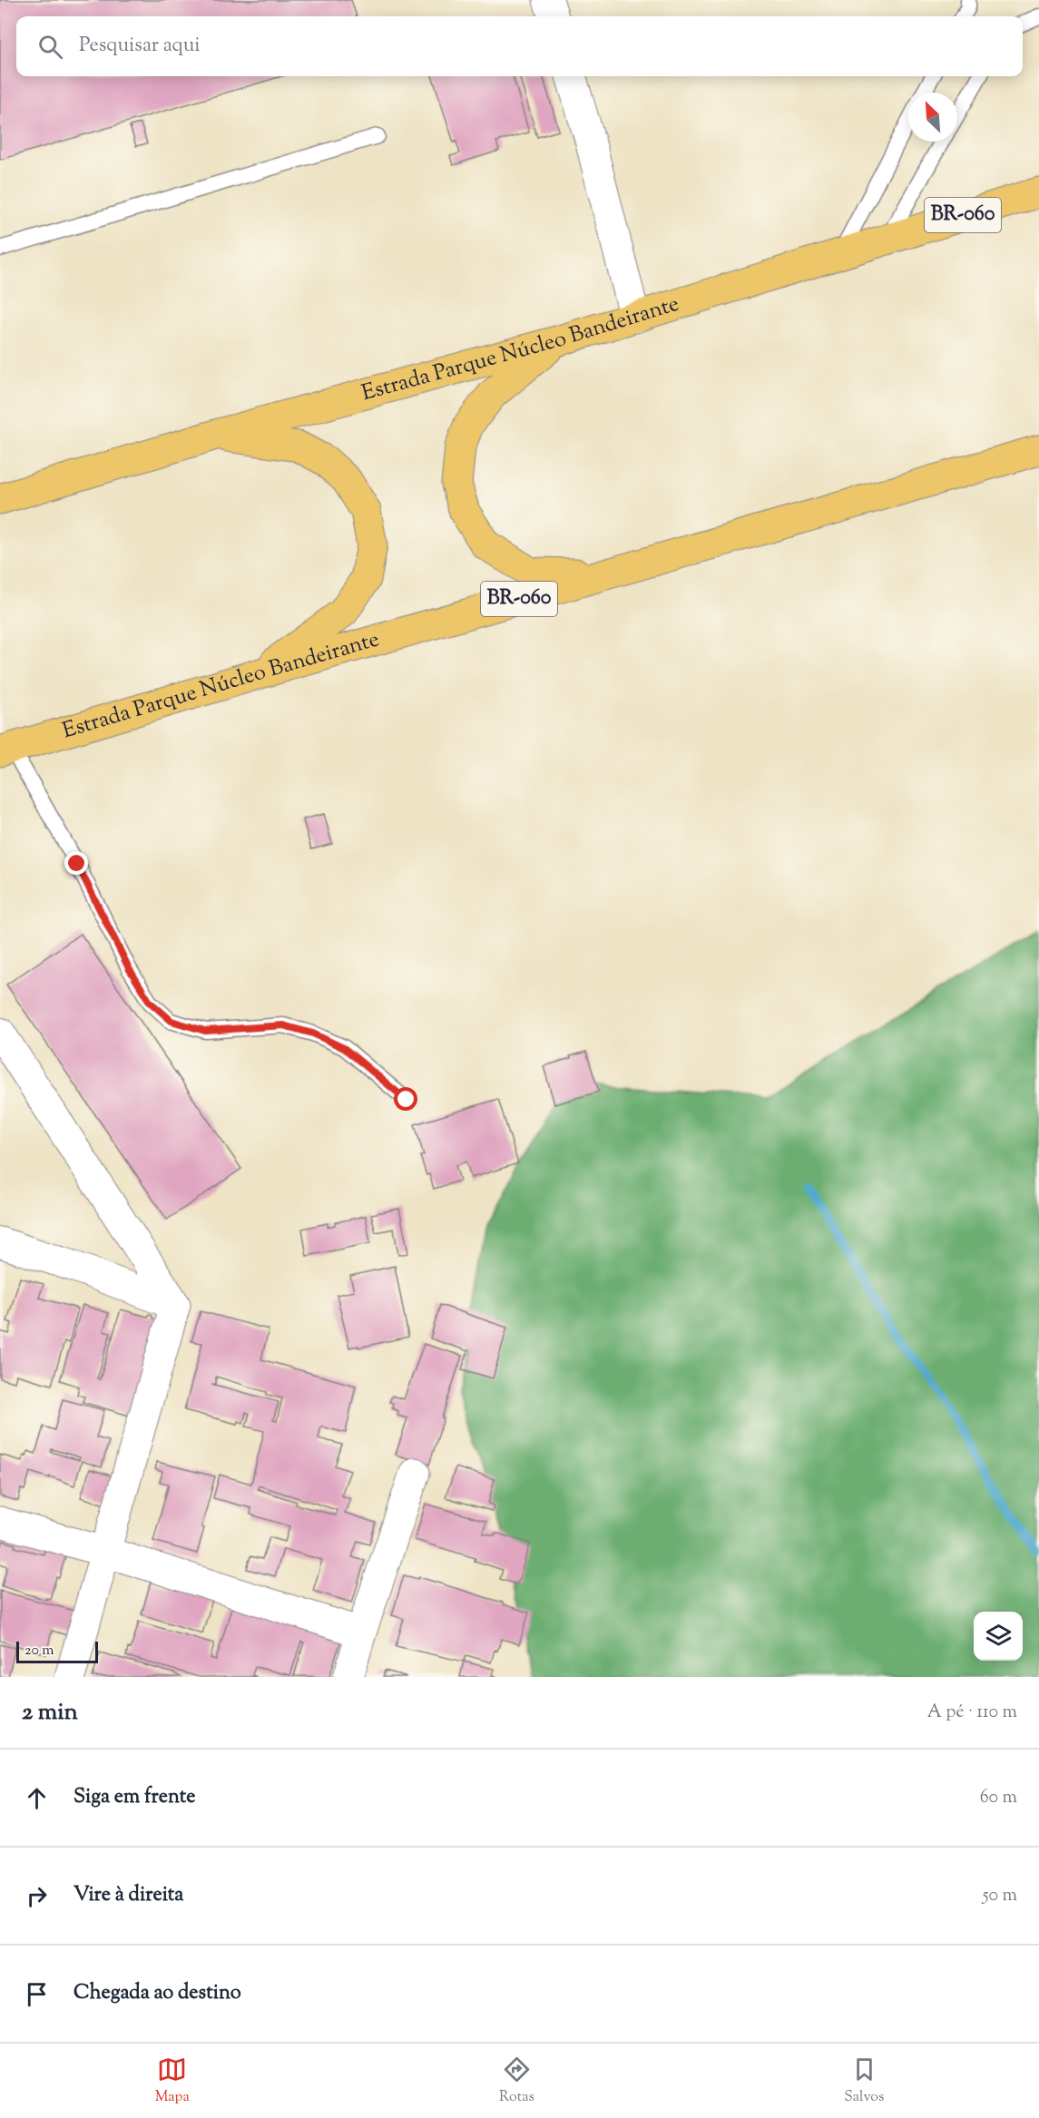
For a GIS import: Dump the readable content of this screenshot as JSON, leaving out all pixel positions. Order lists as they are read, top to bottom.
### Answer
{
  "streets": {
    "highway": ["BR-060", "Estrada Parque Núcleo Bandeirante"]
  },
  "scale_bar": "20 m",
  "north": "top left",
  "page": {
    "search": "Pesquisar aqui",
    "scale": "20 m",
    "heading": ["2 min", "A pé · 110 m"],
    "list": [
      ["Siga em frente", "60 m"],
      ["Vire à direita", "50 m"],
      "Chegada ao destino"
    ],
    "nav": ["Mapa", "Rotas", "Salvos"]
  }
}
